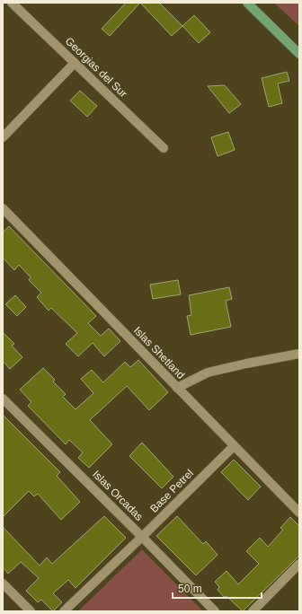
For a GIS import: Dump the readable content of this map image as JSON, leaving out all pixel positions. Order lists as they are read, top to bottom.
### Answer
{
  "streets": {
    "street": [
      "Georgias del Sur",
      "Islas Shetland",
      "Base Petrel",
      "Islas Orcadas"
    ]
  },
  "crossings": [
    ["Islas Shetland", "Base Petrel"],
    ["Base Petrel", "Islas Orcadas"]
  ],
  "scale_bar": "50 m"
}
